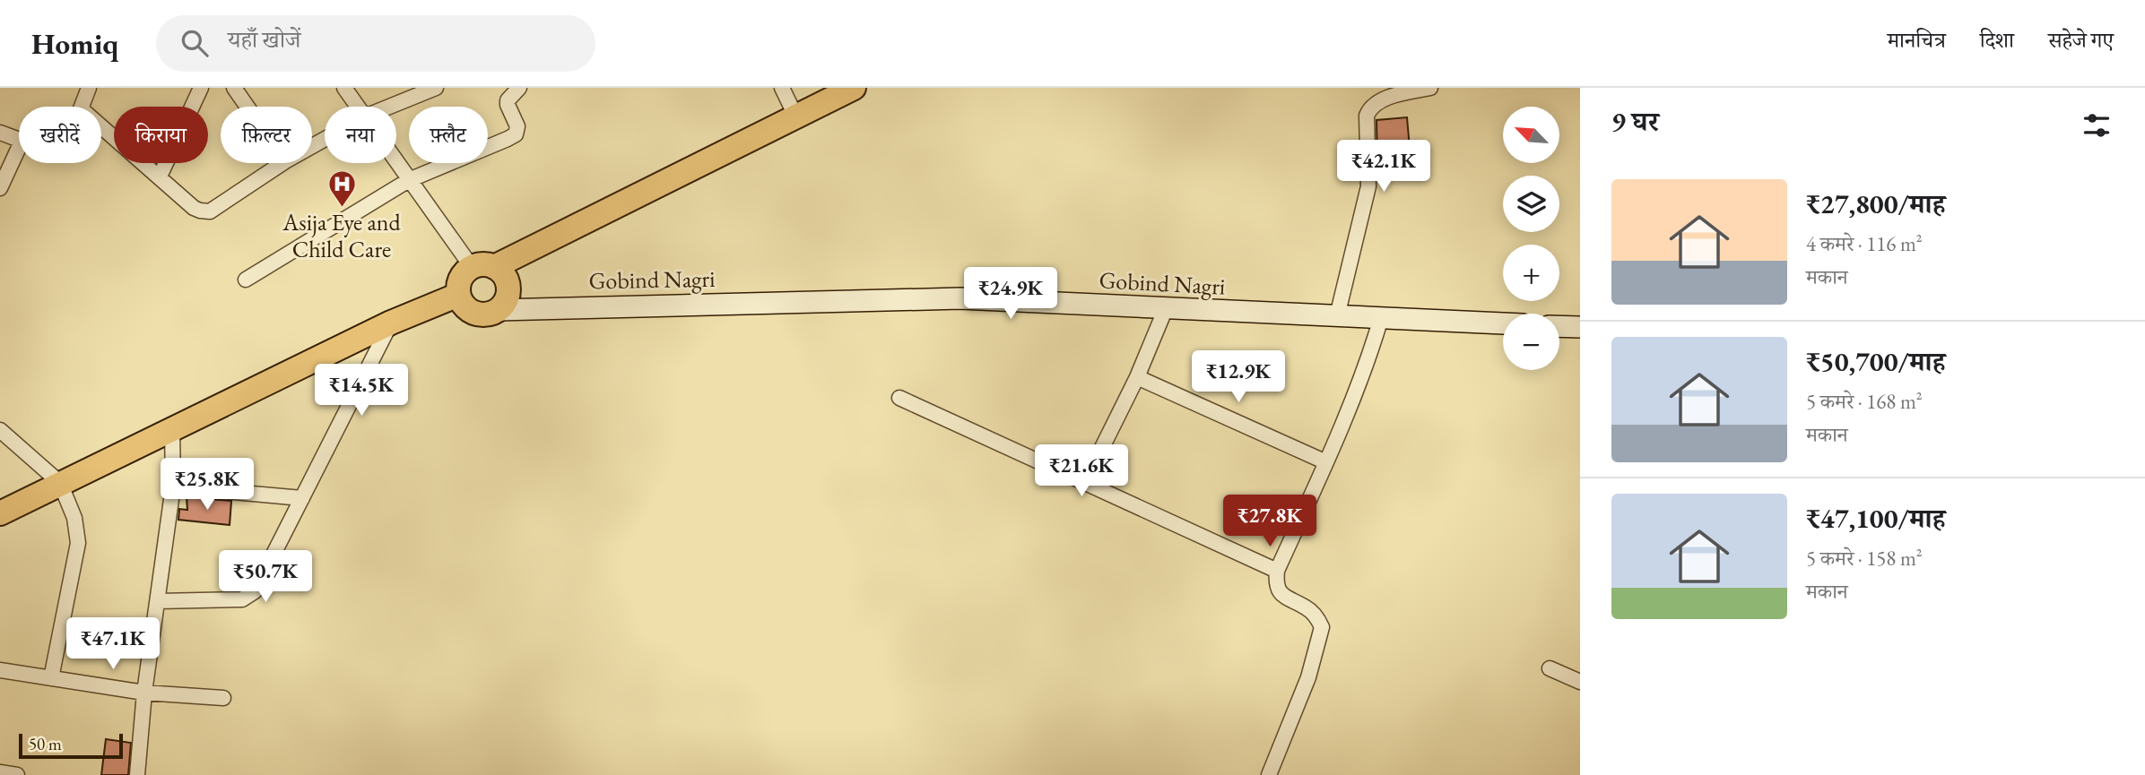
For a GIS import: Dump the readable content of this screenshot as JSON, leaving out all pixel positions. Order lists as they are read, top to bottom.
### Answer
{
  "streets": {
    "street": ["Gobind Nagri"]
  },
  "places": {
    "hospital": ["Asija Eye and Child Care"]
  },
  "scale_bar": "50 m",
  "north": "top left",
  "page": {
    "header": "Homiq",
    "search": "यहाँ खोजें",
    "nav": ["मानचित्र", "दिशा", "सहेजे गए"],
    "heading": "9 घर",
    "map_buttons": ["+", "−"],
    "chip": [
      "खरीदें",
      "किराया",
      "फ़िल्टर",
      "नया",
      "फ़्लैट"
    ],
    "price": [
      "₹42.1K",
      "₹24.9K",
      "₹12.9K",
      "₹14.5K",
      "₹21.6K",
      "₹25.8K",
      "₹27.8K",
      "₹50.7K",
      "₹47.1K"
    ],
    "list": [
      {
        "name": "₹27,800/माह",
        "note": "4 कमरे · 116 m² · मकान"
      },
      {
        "name": "₹50,700/माह",
        "note": "5 कमरे · 168 m² · मकान"
      },
      {
        "name": "₹47,100/माह",
        "note": "5 कमरे · 158 m² · मकान"
      }
    ],
    "scale": "50 m"
  }
}
